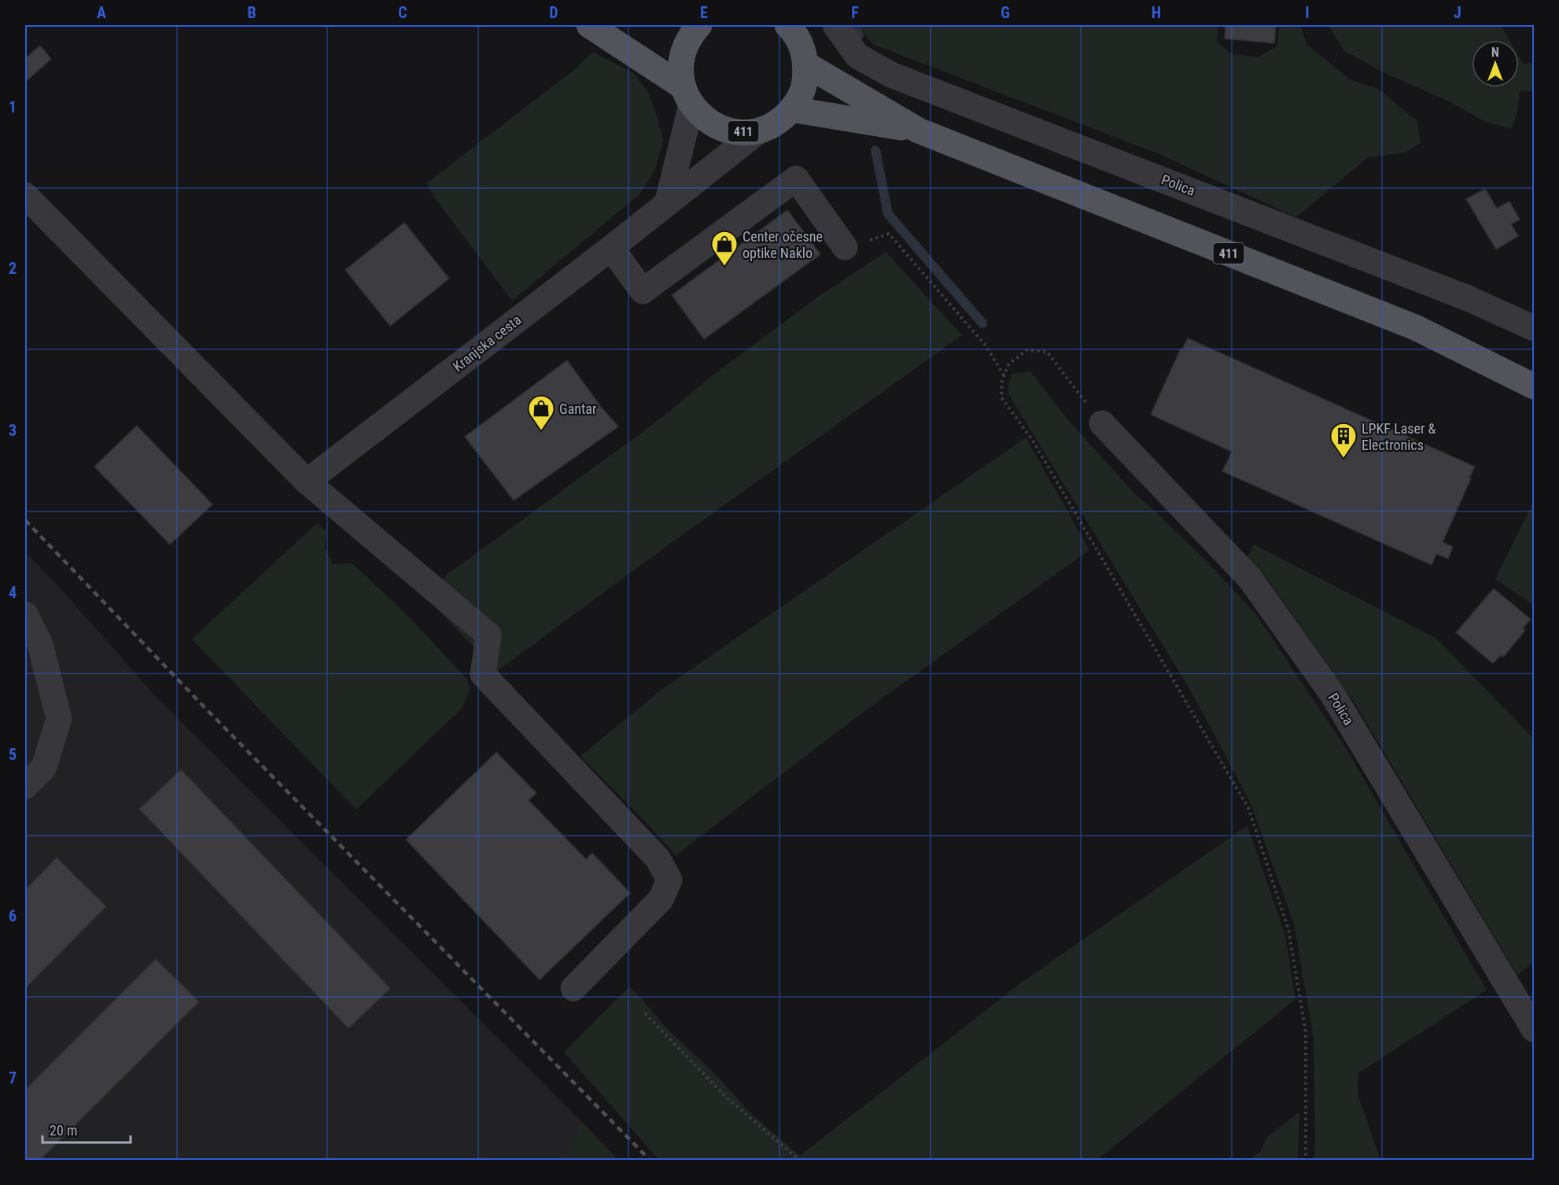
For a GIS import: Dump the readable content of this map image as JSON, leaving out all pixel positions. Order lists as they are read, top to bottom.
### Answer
{
  "streets": {
    "main road": ["411"],
    "street": ["Polica", "Kranjska cesta"]
  },
  "crossings": [
    ["411", "Kranjska cesta"]
  ],
  "places": {
    "shop": ["Center očesne optike Naklo", "Gantar"],
    "building": ["LPKF Laser & Electronics"]
  },
  "scale_bar": "20 m",
  "north": "top",
  "grid": {
    "columns": [
      "A",
      "B",
      "C",
      "D",
      "E",
      "F",
      "G",
      "H",
      "I",
      "J"
    ],
    "rows": [
      "1",
      "2",
      "3",
      "4",
      "5",
      "6",
      "7"
    ]
  }
}
